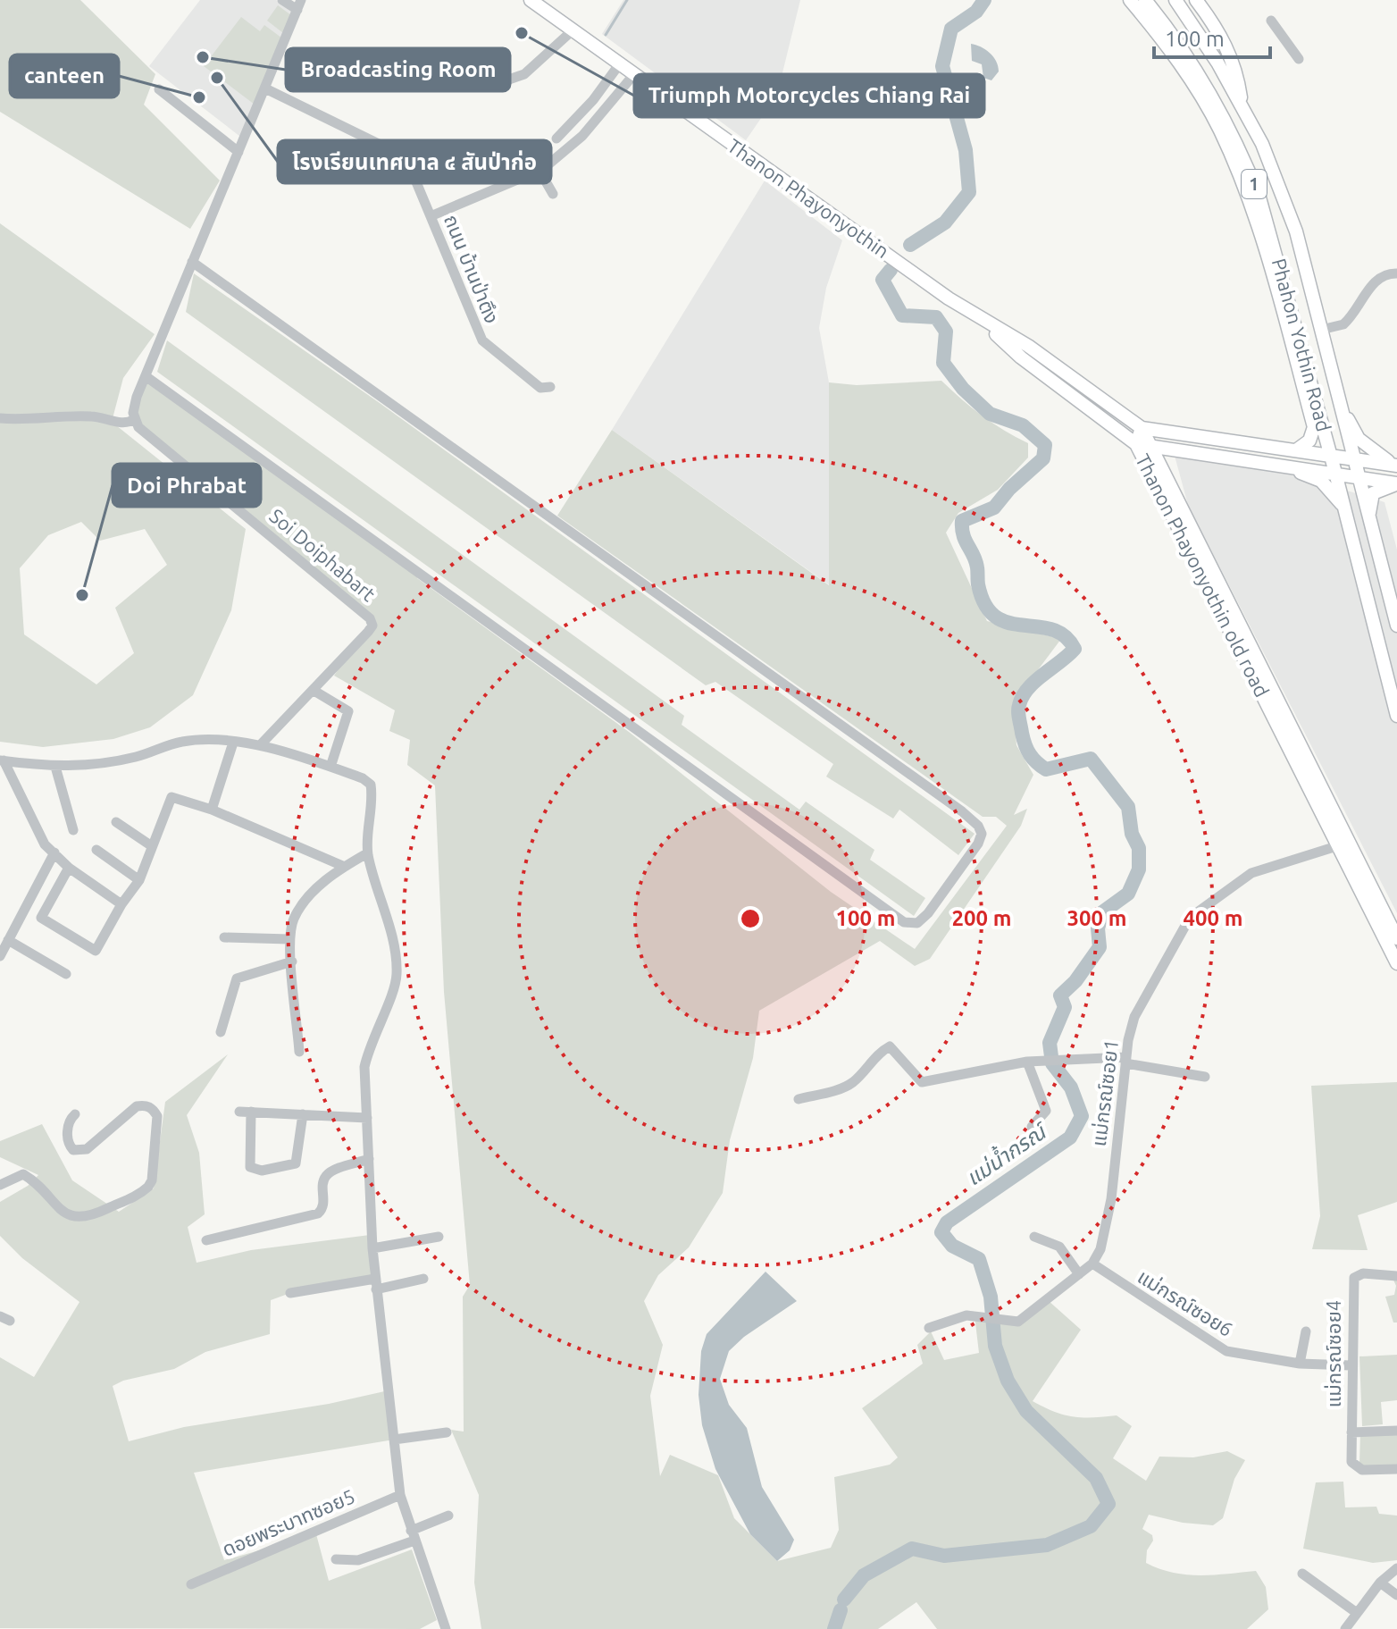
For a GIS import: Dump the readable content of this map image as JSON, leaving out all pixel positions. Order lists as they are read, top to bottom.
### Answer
{
  "streets": {
    "main road": [
      "1",
      "Thanon Phayonyothin",
      "Phahon Yothin Road",
      "Thanon Phayonyothin old road"
    ],
    "street": [
      "ถนน บ้านป่าตึง",
      "Soi Doiphabart",
      "แม่กรณ์ซอย1",
      "แม่กรณ์ซอย6",
      "แม่กรณ์ซอย4",
      "ดอยพระบาทซอย5"
    ]
  },
  "crossings": [
    ["1", "Thanon Phayonyothin"],
    ["1", "Phahon Yothin Road"],
    ["Thanon Phayonyothin", "Phahon Yothin Road"],
    ["Thanon Phayonyothin", "Thanon Phayonyothin old road"],
    ["Thanon Phayonyothin old road", "แม่กรณ์ซอย1"],
    ["แม่กรณ์ซอย1", "แม่กรณ์ซอย6"],
    ["แม่กรณ์ซอย6", "แม่กรณ์ซอย4"]
  ],
  "water": ["แม่น้ำกรณ์"],
  "places": [
    "Triumph Motorcycles Chiang Rai",
    "Broadcasting Room",
    "โรงเรียนเทศบาล ๔ สันป่าก่อ",
    "canteen",
    "Doi Phrabat"
  ],
  "scale_bar": "100 m",
  "rings": [
    "100 m",
    "200 m",
    "300 m",
    "400 m"
  ]
}
